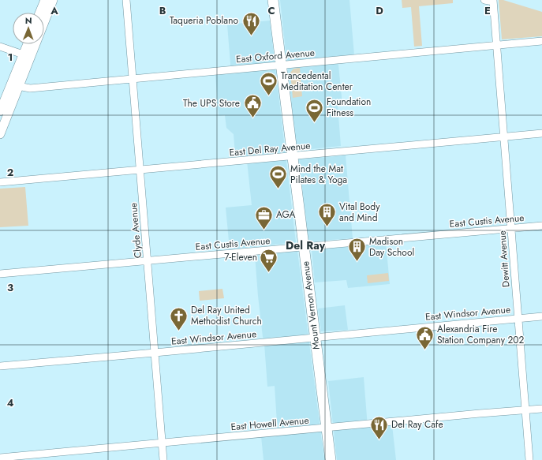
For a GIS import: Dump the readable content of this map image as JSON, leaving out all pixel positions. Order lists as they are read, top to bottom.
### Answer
{
  "streets": {
    "main road": ["Mount Vernon Avenue"],
    "street": [
      "East Oxford Avenue",
      "East Del Ray Avenue",
      "East Custis Avenue",
      "Clyde Avenue",
      "Dewitt Avenue",
      "East Windsor Avenue",
      "East Howell Avenue"
    ]
  },
  "crossings": [
    ["East Oxford Avenue", "Clyde Avenue"],
    ["East Oxford Avenue", "Dewitt Avenue"],
    ["East Oxford Avenue", "Mount Vernon Avenue"],
    ["East Del Ray Avenue", "Clyde Avenue"],
    ["East Del Ray Avenue", "Dewitt Avenue"],
    ["East Del Ray Avenue", "Mount Vernon Avenue"],
    ["East Custis Avenue", "Clyde Avenue"],
    ["East Custis Avenue", "Dewitt Avenue"],
    ["East Custis Avenue", "Mount Vernon Avenue"],
    ["Clyde Avenue", "East Windsor Avenue"],
    ["Clyde Avenue", "East Howell Avenue"],
    ["Dewitt Avenue", "East Windsor Avenue"],
    ["Dewitt Avenue", "East Howell Avenue"],
    ["Mount Vernon Avenue", "East Windsor Avenue"],
    ["Mount Vernon Avenue", "East Howell Avenue"]
  ],
  "districts": ["Del Ray"],
  "places": {
    "restaurant": ["Taqueria Poblano", "Del Ray Cafe"],
    "sports": ["Trancedental Meditation Center", "Foundation Fitness", "Mind the Mat Pilates & Yoga"],
    "public building": ["The UPS Store", "Alexandria Fire Station Company 202"],
    "building": ["Vital Body and Mind", "Madison Day School"],
    "office": ["AGA"],
    "supermarket": ["7-Eleven"],
    "church": ["Del Ray United Methodist Church"]
  },
  "north": "top",
  "grid": {
    "columns": [
      "A",
      "B",
      "C",
      "D",
      "E"
    ],
    "rows": [
      "1",
      "2",
      "3",
      "4"
    ]
  }
}
